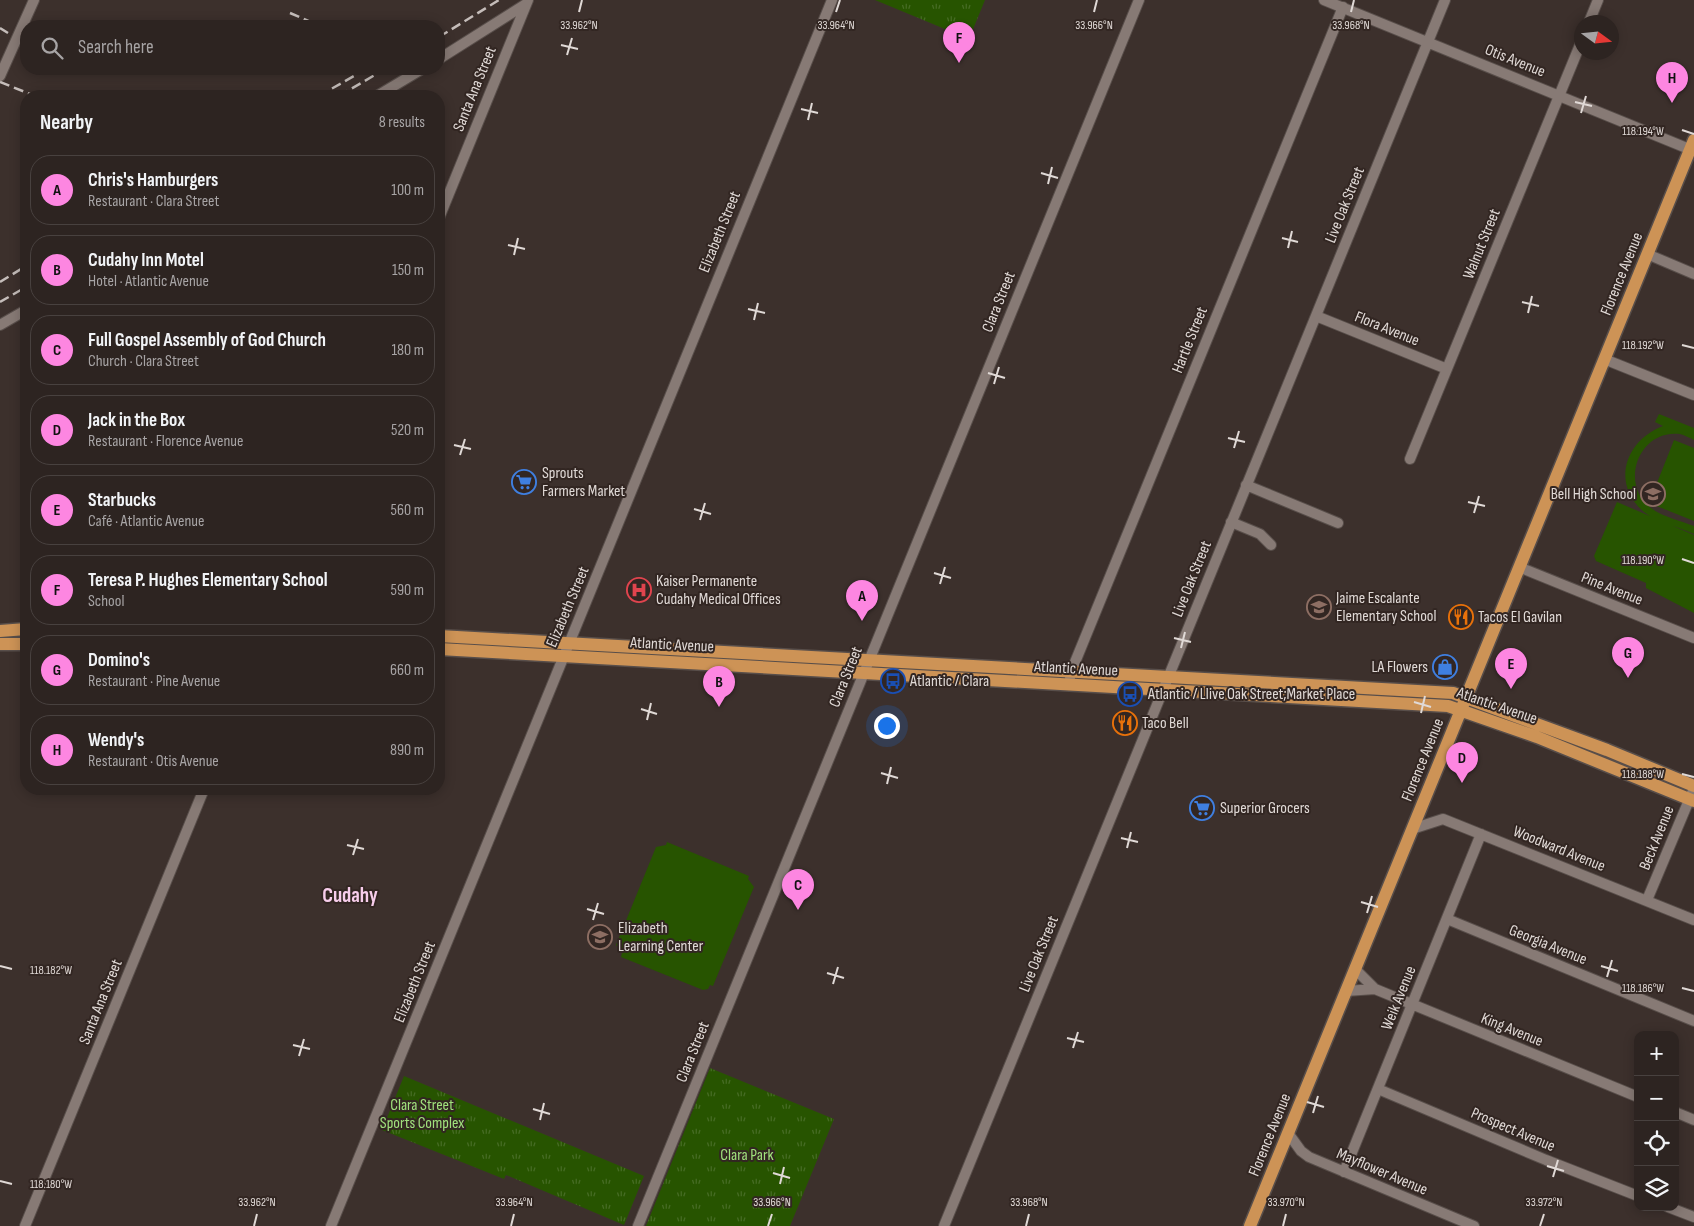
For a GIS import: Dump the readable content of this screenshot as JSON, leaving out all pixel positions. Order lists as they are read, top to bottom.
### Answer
{
  "streets": {
    "main road": ["Florence Avenue", "Atlantic Avenue"],
    "street": [
      "Otis Avenue",
      "Santa Ana Street",
      "Live Oak Street",
      "Elizabeth Street",
      "Walnut Street",
      "Clara Street",
      "Flora Avenue",
      "Hartle Street",
      "Pine Avenue",
      "Beck Avenue",
      "Woodward Avenue",
      "Georgia Avenue",
      "Weik Avenue",
      "King Avenue",
      "Prospect Avenue",
      "Mayflower Avenue"
    ]
  },
  "crossings": [
    ["Otis Avenue", "Live Oak Street"],
    ["Otis Avenue", "Walnut Street"],
    ["Otis Avenue", "Florence Avenue"],
    ["Otis Avenue", "Hartle Street"],
    ["Live Oak Street", "Flora Avenue"],
    ["Live Oak Street", "Atlantic Avenue"],
    ["Elizabeth Street", "Atlantic Avenue"],
    ["Walnut Street", "Flora Avenue"],
    ["Florence Avenue", "Pine Avenue"],
    ["Florence Avenue", "Atlantic Avenue"],
    ["Florence Avenue", "Woodward Avenue"],
    ["Florence Avenue", "King Avenue"],
    ["Florence Avenue", "Mayflower Avenue"],
    ["Clara Street", "Atlantic Avenue"],
    ["Hartle Street", "Atlantic Avenue"],
    ["Atlantic Avenue", "Beck Avenue"],
    ["Beck Avenue", "Woodward Avenue"],
    ["Woodward Avenue", "Weik Avenue"],
    ["Georgia Avenue", "Weik Avenue"],
    ["Weik Avenue", "King Avenue"],
    ["Weik Avenue", "Prospect Avenue"],
    ["Weik Avenue", "Mayflower Avenue"]
  ],
  "districts": ["Cudahy"],
  "parks": ["Clara Street Sports Complex", "Clara Park"],
  "places": {
    "supermarket": ["Sprouts Farmers Market", "Superior Grocers"],
    "school or university": ["Bell High School", "Jaime Escalante Elementary School", "Elizabeth Learning Center"],
    "hospital": ["Kaiser Permanente Cudahy Medical Offices"],
    "restaurant": ["Tacos El Gavilan", "Taco Bell"],
    "shop": ["LA Flowers"],
    "bus stop": ["Atlantic / Clara", "Atlantic / Llive Oak Street;Market Place"]
  },
  "north": "right",
  "page": {
    "search": "Search here",
    "pins": [
      "F",
      "H",
      "A",
      "G",
      "E",
      "B",
      "D",
      "C"
    ],
    "heading": ["Nearby", "8 results"],
    "list": [
      {
        "mark": "A",
        "name": "Chris's Hamburgers",
        "note": "Restaurant · Clara Street",
        "value": "100 m"
      },
      {
        "mark": "B",
        "name": "Cudahy Inn Motel",
        "note": "Hotel · Atlantic Avenue",
        "value": "150 m"
      },
      {
        "mark": "C",
        "name": "Full Gospel Assembly of God Church",
        "note": "Church · Clara Street",
        "value": "180 m"
      },
      {
        "mark": "D",
        "name": "Jack in the Box",
        "note": "Restaurant · Florence Avenue",
        "value": "520 m"
      },
      {
        "mark": "E",
        "name": "Starbucks",
        "note": "Café · Atlantic Avenue",
        "value": "560 m"
      },
      {
        "mark": "F",
        "name": "Teresa P. Hughes Elementary School",
        "note": "School",
        "value": "590 m"
      },
      {
        "mark": "G",
        "name": "Domino's",
        "note": "Restaurant · Pine Avenue",
        "value": "660 m"
      },
      {
        "mark": "H",
        "name": "Wendy's",
        "note": "Restaurant · Otis Avenue",
        "value": "890 m"
      }
    ],
    "map_buttons": ["+", "−"]
  },
  "coordinates": [
    "33.962°N",
    "33.964°N",
    "33.966°N",
    "33.968°N",
    "118.194°W",
    "118.192°W",
    "118.190°W",
    "118.188°W",
    "118.182°W",
    "118.186°W",
    "118.180°W",
    "33.970°N",
    "33.972°N"
  ]
}
